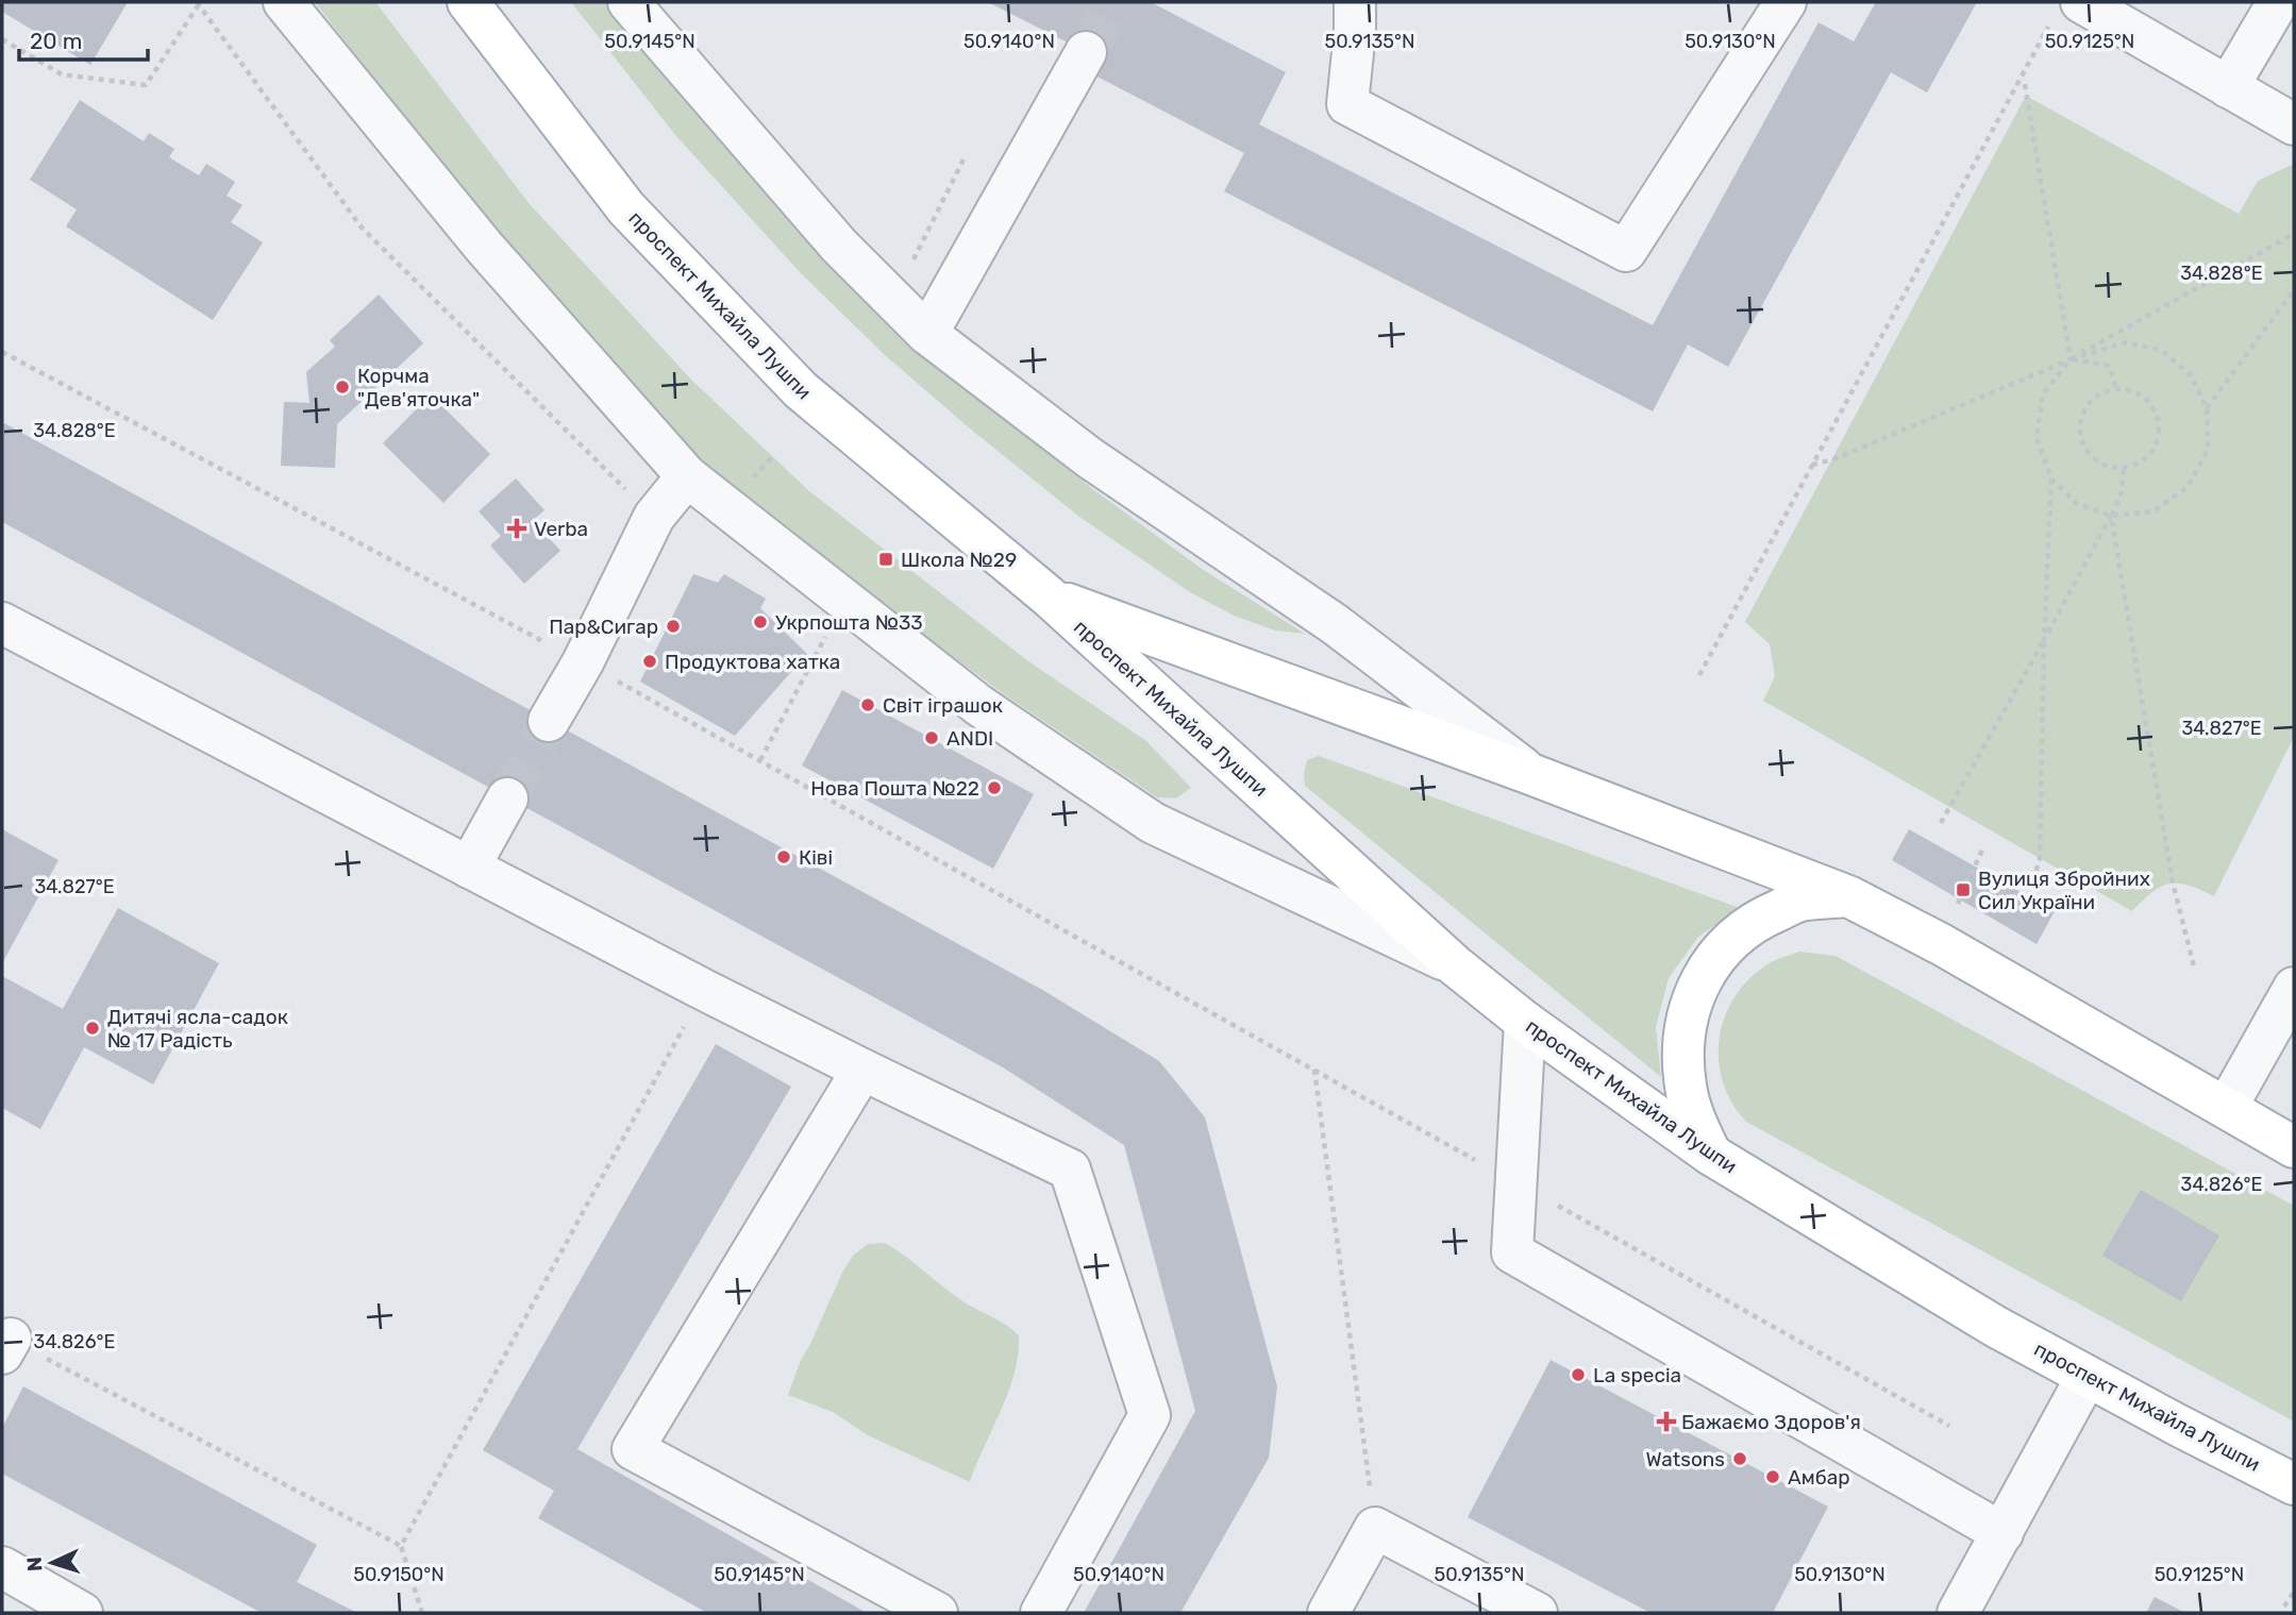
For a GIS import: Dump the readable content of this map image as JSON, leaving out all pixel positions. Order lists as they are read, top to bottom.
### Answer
{
  "streets": {
    "main road": ["проспект Михайла Лушпи"]
  },
  "places": {
    "other": [
      "Корчма \"Дев'яточка\"",
      "Укрпошта №33",
      "Пар&Сигар",
      "Продуктова хатка",
      "Світ іграшок",
      "ANDI",
      "Нова Пошта №22",
      "Ківі",
      "Дитячі ясла-садок № 17 Радість",
      "La specia",
      "Watsons",
      "Амбар"
    ],
    "health": ["Verba", "Бажаємо Здоров'я"],
    "transit": ["Школа №29", "Вулиця Збройних Сил України"]
  },
  "scale_bar": "20 m",
  "north": "left",
  "coordinates": [
    "50.9145°N",
    "50.9140°N",
    "50.9135°N",
    "50.9130°N",
    "50.9125°N",
    "34.828°E",
    "34.827°E",
    "34.826°E",
    "50.9150°N"
  ]
}
